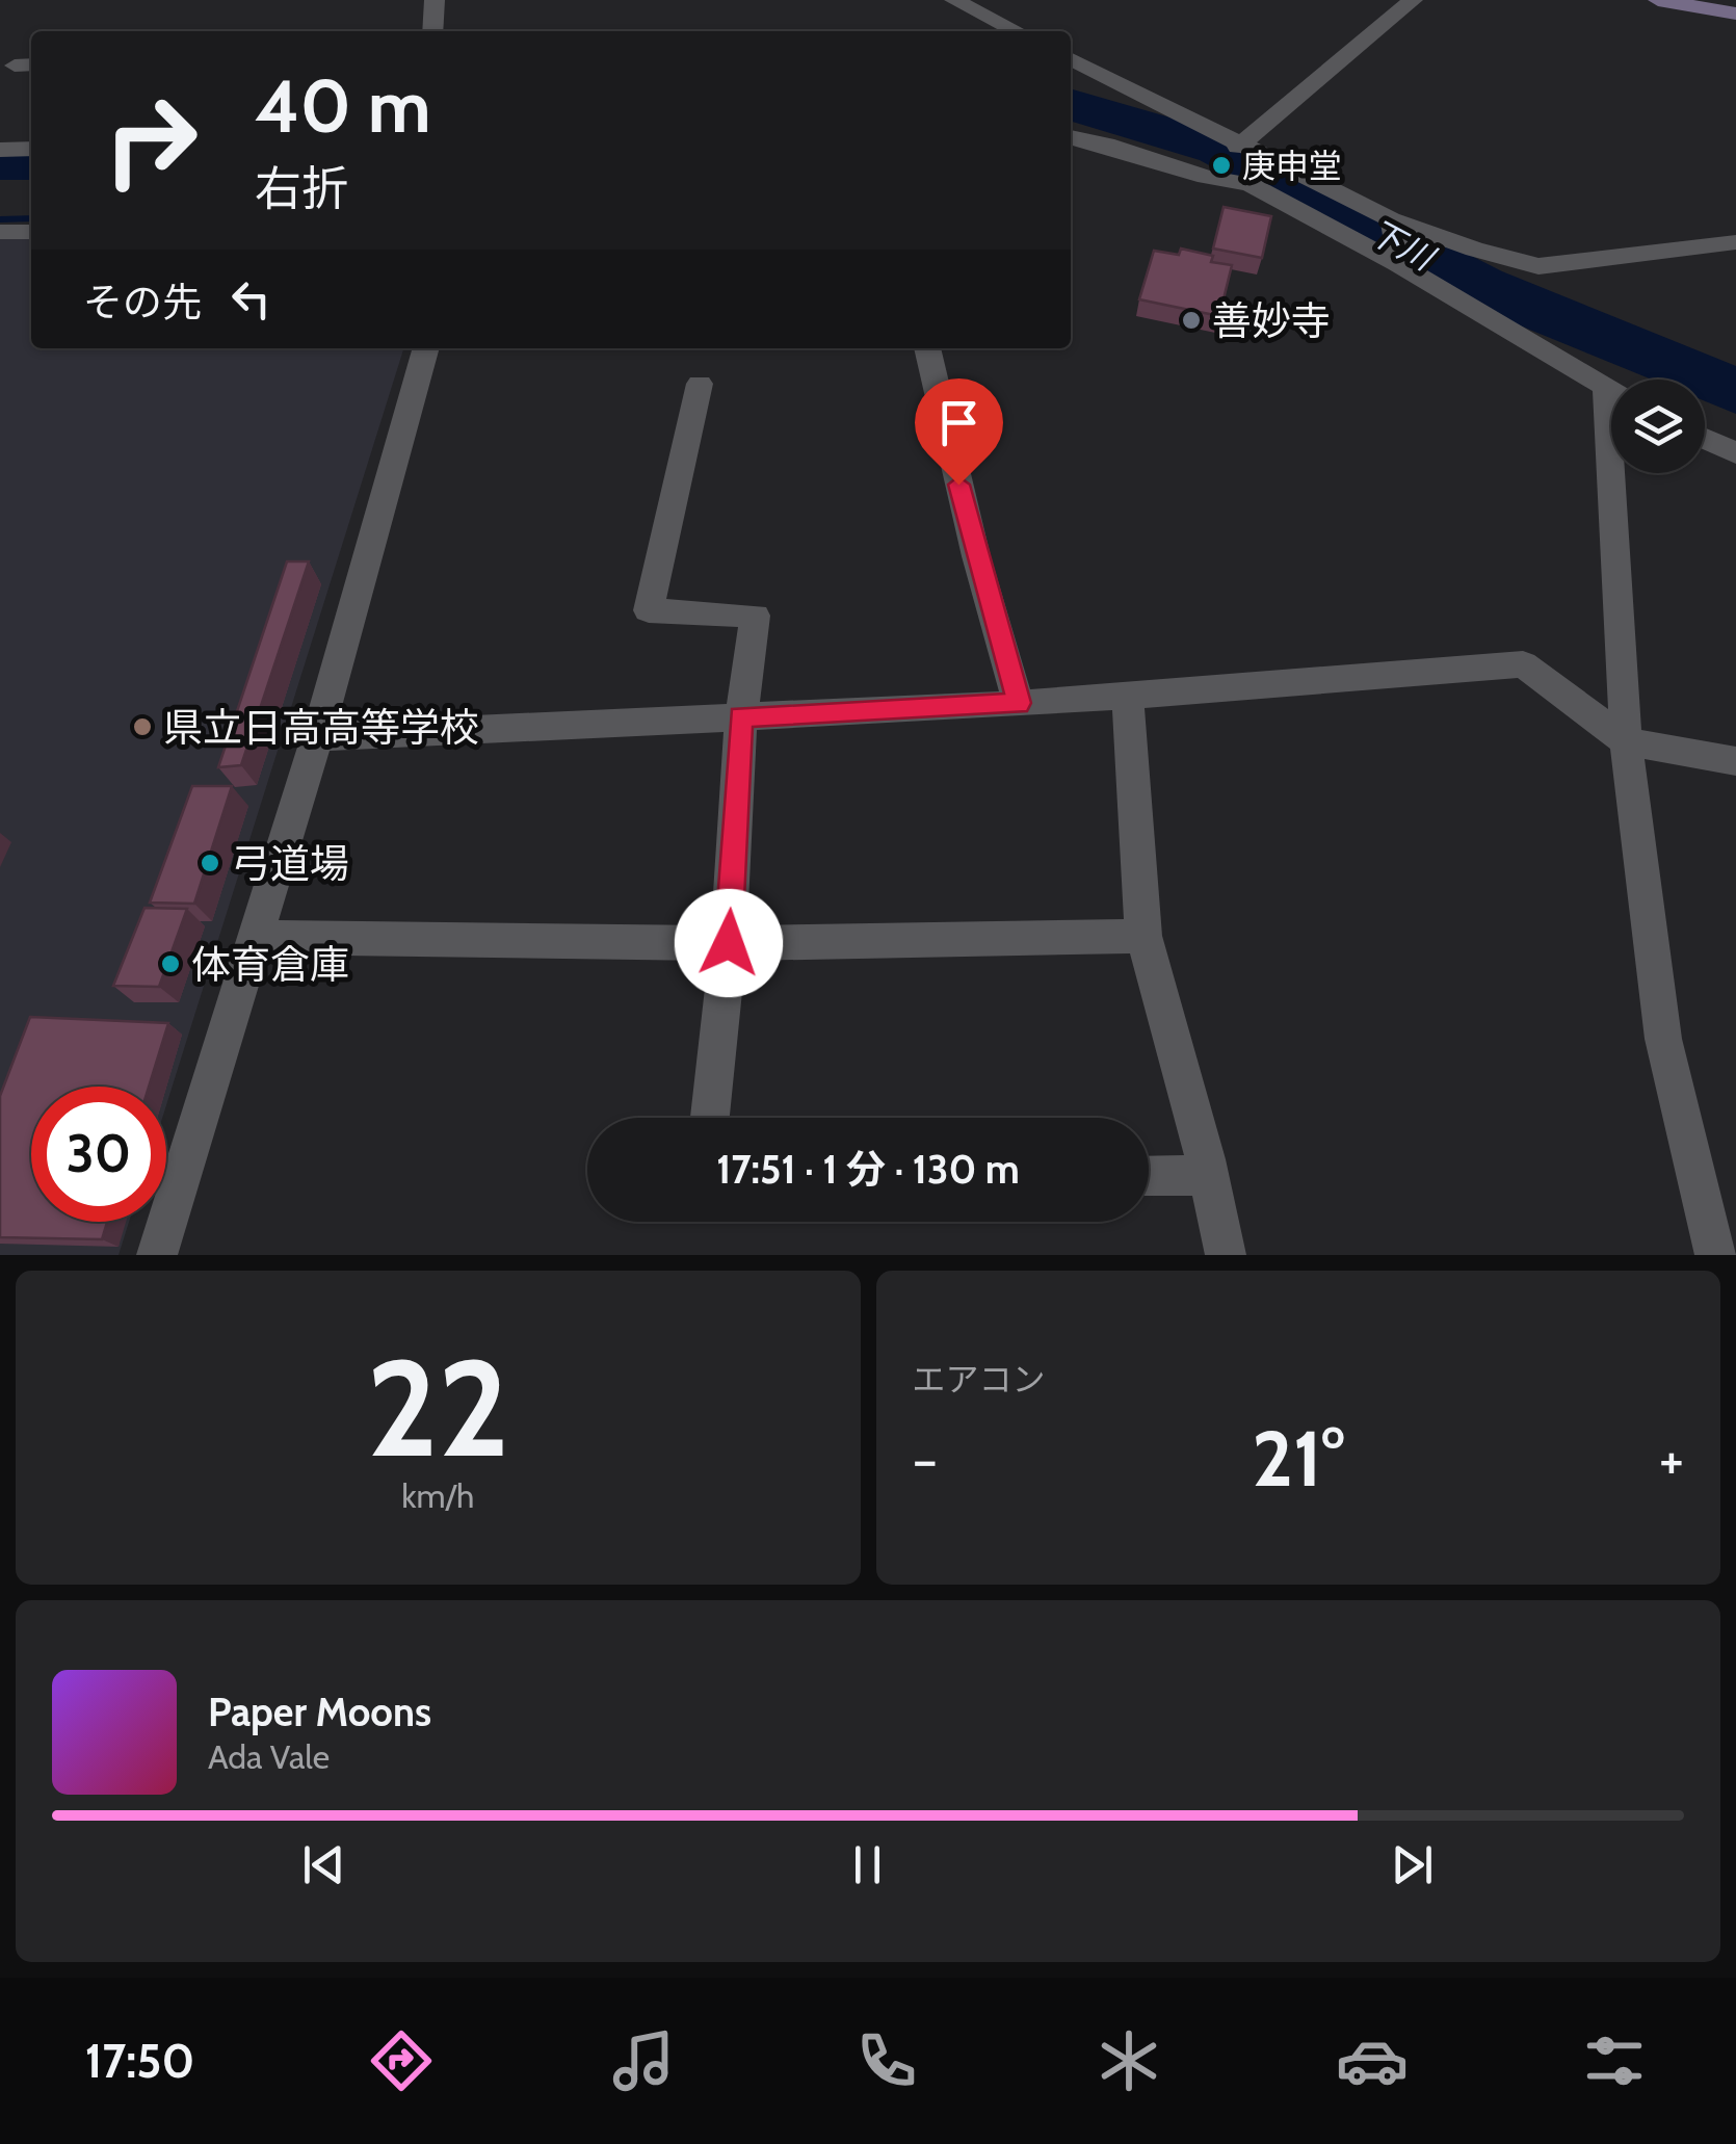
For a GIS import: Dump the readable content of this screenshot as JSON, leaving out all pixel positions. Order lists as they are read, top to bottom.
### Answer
{
  "water": ["下川"],
  "places": [
    "庚申堂",
    "善妙寺",
    "県立日高高等学校",
    "弓道場",
    "体育倉庫"
  ],
  "page": {
    "turn": ["40 m", "右折"],
    "then": "その先",
    "limit": "30",
    "trip": "17:51 · 1 分 · 130 m",
    "tile": [
      ["22", "km/h"],
      "エアコン"
    ],
    "heat": ["−", "21°", "+"],
    "song": ["Paper Moons", "Ada Vale"],
    "tabs": "17:50"
  }
}
